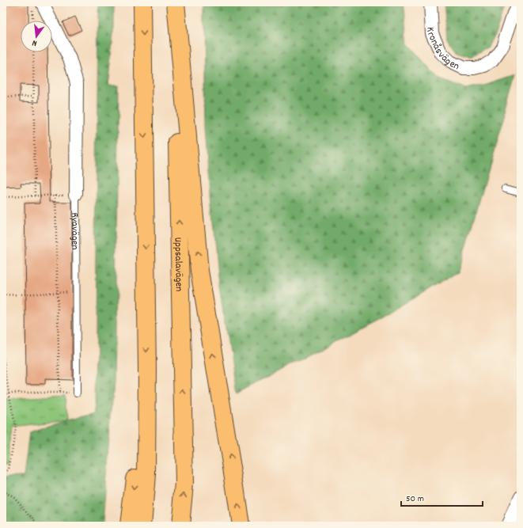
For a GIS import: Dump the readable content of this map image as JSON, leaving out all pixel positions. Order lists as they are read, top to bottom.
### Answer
{
  "streets": {
    "highway": ["Uppsalavägen"],
    "street": ["Kronåsvägen", "Ryavägen"]
  },
  "scale_bar": "50 m",
  "north": "bottom"
}
